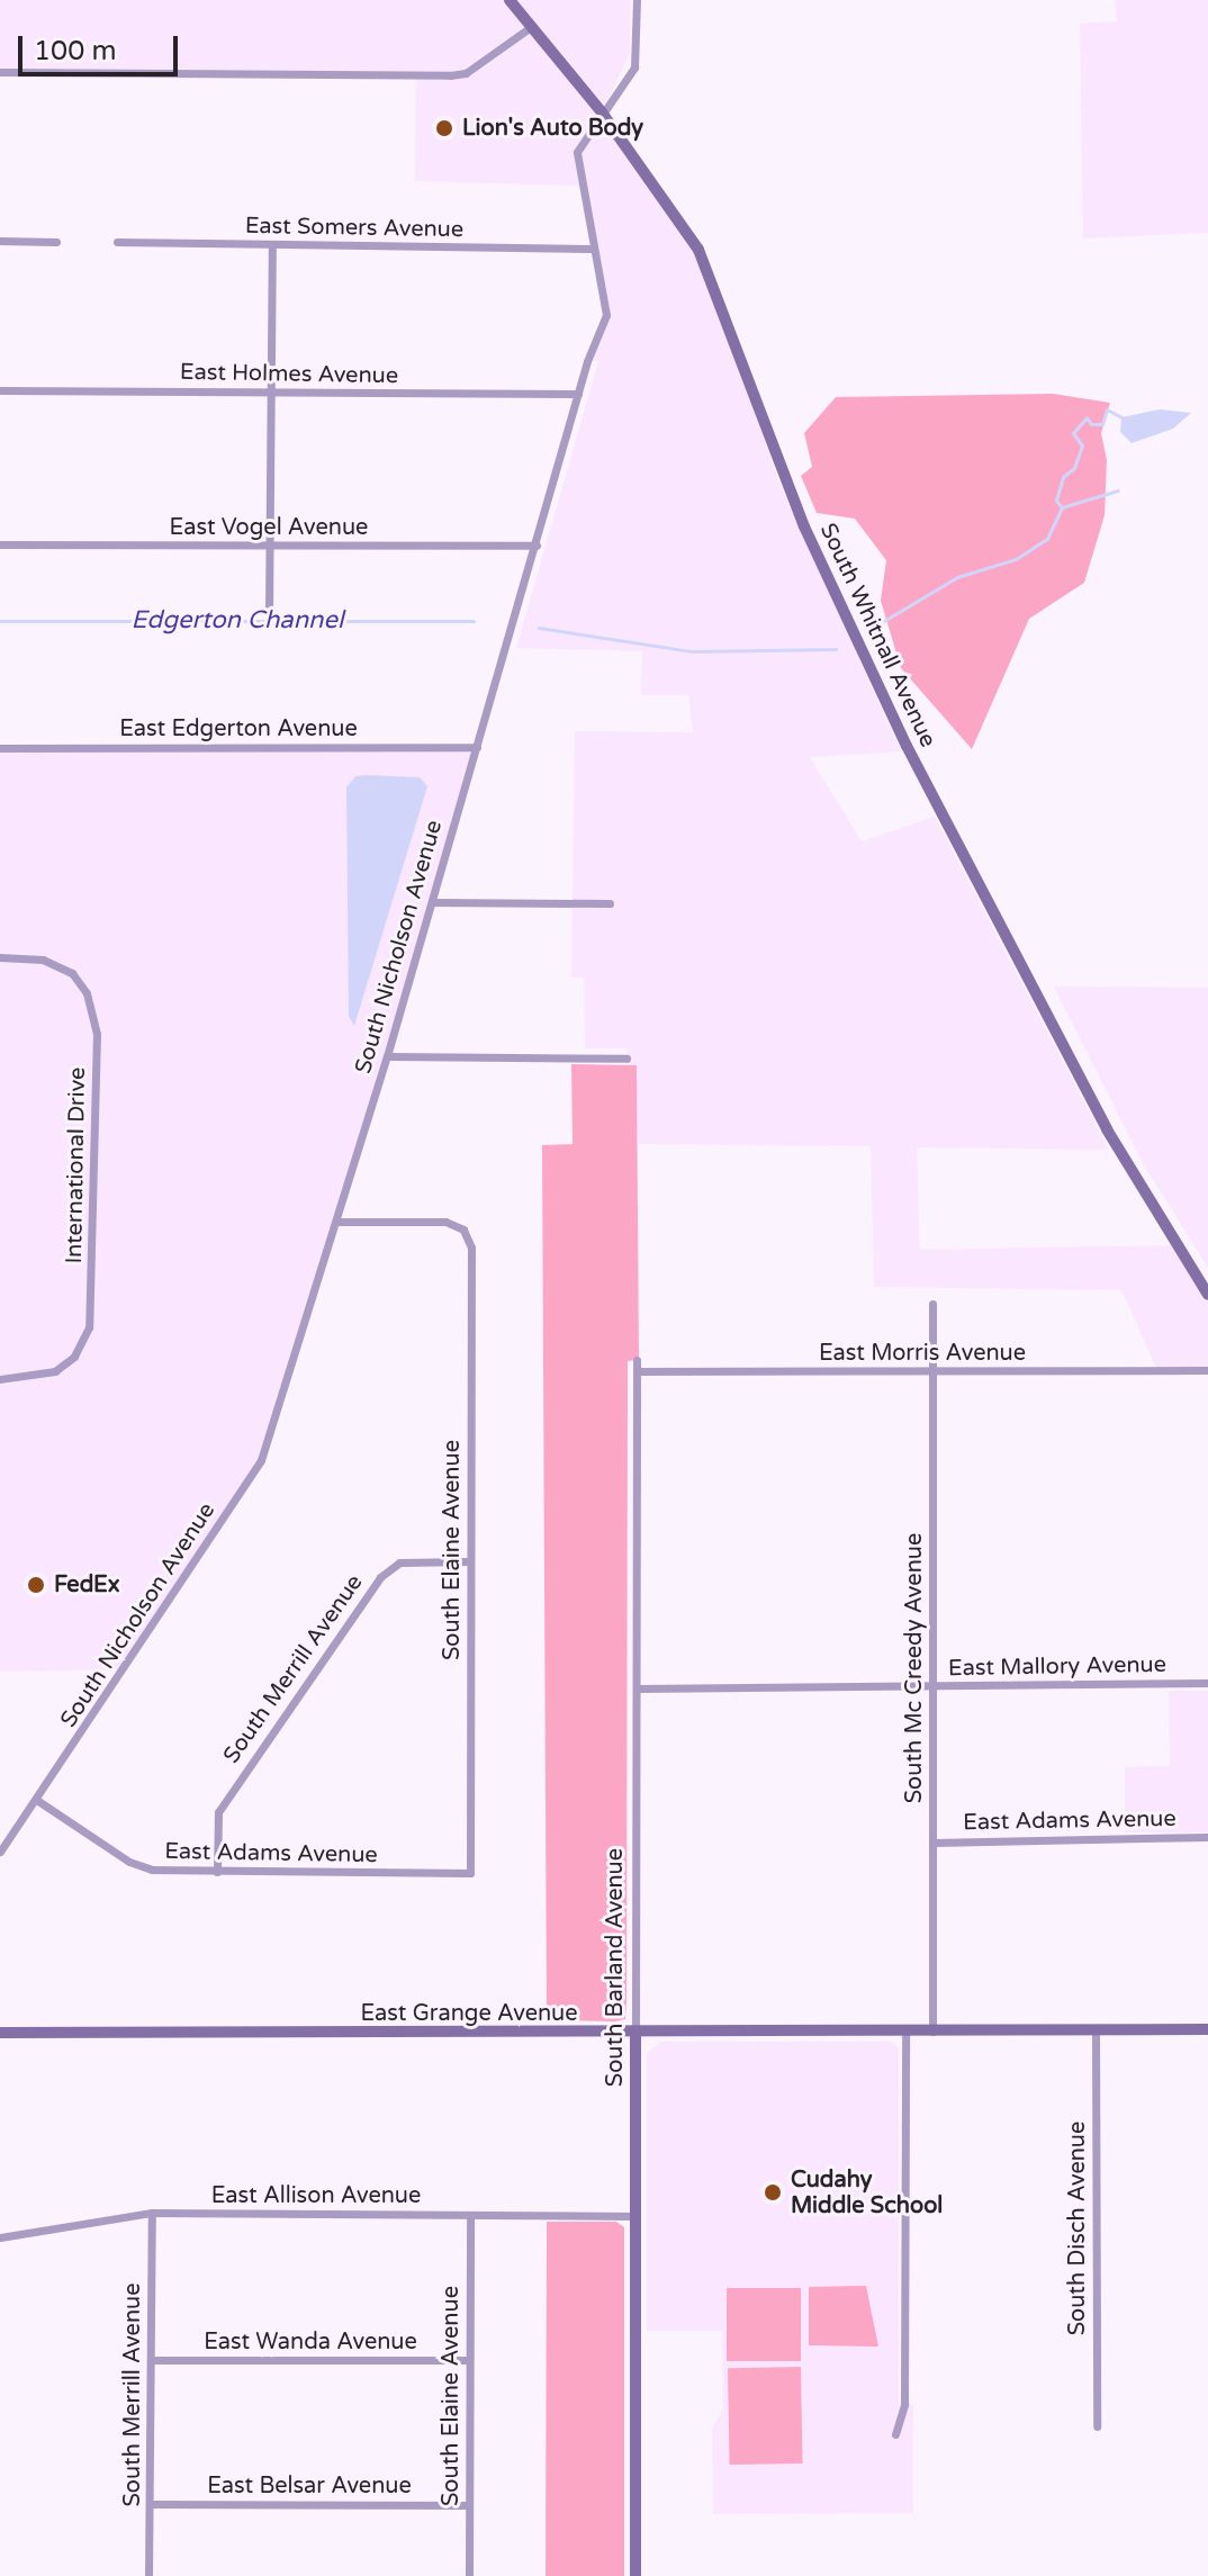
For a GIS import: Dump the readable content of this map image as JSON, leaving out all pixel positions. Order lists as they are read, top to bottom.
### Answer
{
  "streets": {
    "street": [
      "East Somers Avenue",
      "East Holmes Avenue",
      "East Vogel Avenue",
      "South Whitnall Avenue",
      "East Edgerton Avenue",
      "South Nicholson Avenue",
      "International Drive",
      "East Morris Avenue",
      "South Elaine Avenue",
      "East Mallory Avenue",
      "South Mc Creedy Avenue",
      "South Merrill Avenue",
      "East Adams Avenue",
      "South Barland Avenue",
      "East Grange Avenue",
      "East Allison Avenue",
      "South Disch Avenue",
      "East Wanda Avenue",
      "East Belsar Avenue"
    ]
  },
  "crossings": [
    ["East Somers Avenue", "South Nicholson Avenue"],
    ["East Holmes Avenue", "South Nicholson Avenue"],
    ["East Vogel Avenue", "South Nicholson Avenue"],
    ["South Whitnall Avenue", "South Nicholson Avenue"],
    ["East Edgerton Avenue", "South Nicholson Avenue"],
    ["South Nicholson Avenue", "South Elaine Avenue"],
    ["South Nicholson Avenue", "East Adams Avenue"],
    ["East Morris Avenue", "South Mc Creedy Avenue"],
    ["East Morris Avenue", "South Barland Avenue"],
    ["South Elaine Avenue", "South Merrill Avenue"],
    ["South Elaine Avenue", "East Adams Avenue"],
    ["South Elaine Avenue", "East Allison Avenue"],
    ["South Elaine Avenue", "East Wanda Avenue"],
    ["South Elaine Avenue", "East Belsar Avenue"],
    ["East Mallory Avenue", "South Mc Creedy Avenue"],
    ["East Mallory Avenue", "South Barland Avenue"],
    ["South Mc Creedy Avenue", "East Adams Avenue"],
    ["South Mc Creedy Avenue", "East Grange Avenue"],
    ["South Merrill Avenue", "East Adams Avenue"],
    ["South Merrill Avenue", "East Allison Avenue"],
    ["South Merrill Avenue", "East Wanda Avenue"],
    ["South Merrill Avenue", "East Belsar Avenue"],
    ["South Barland Avenue", "East Grange Avenue"],
    ["South Barland Avenue", "East Allison Avenue"],
    ["East Grange Avenue", "South Disch Avenue"]
  ],
  "water": ["Edgerton Channel"],
  "places": ["Lion's Auto Body", "FedEx", "Cudahy Middle School"],
  "scale_bar": "100 m"
}
